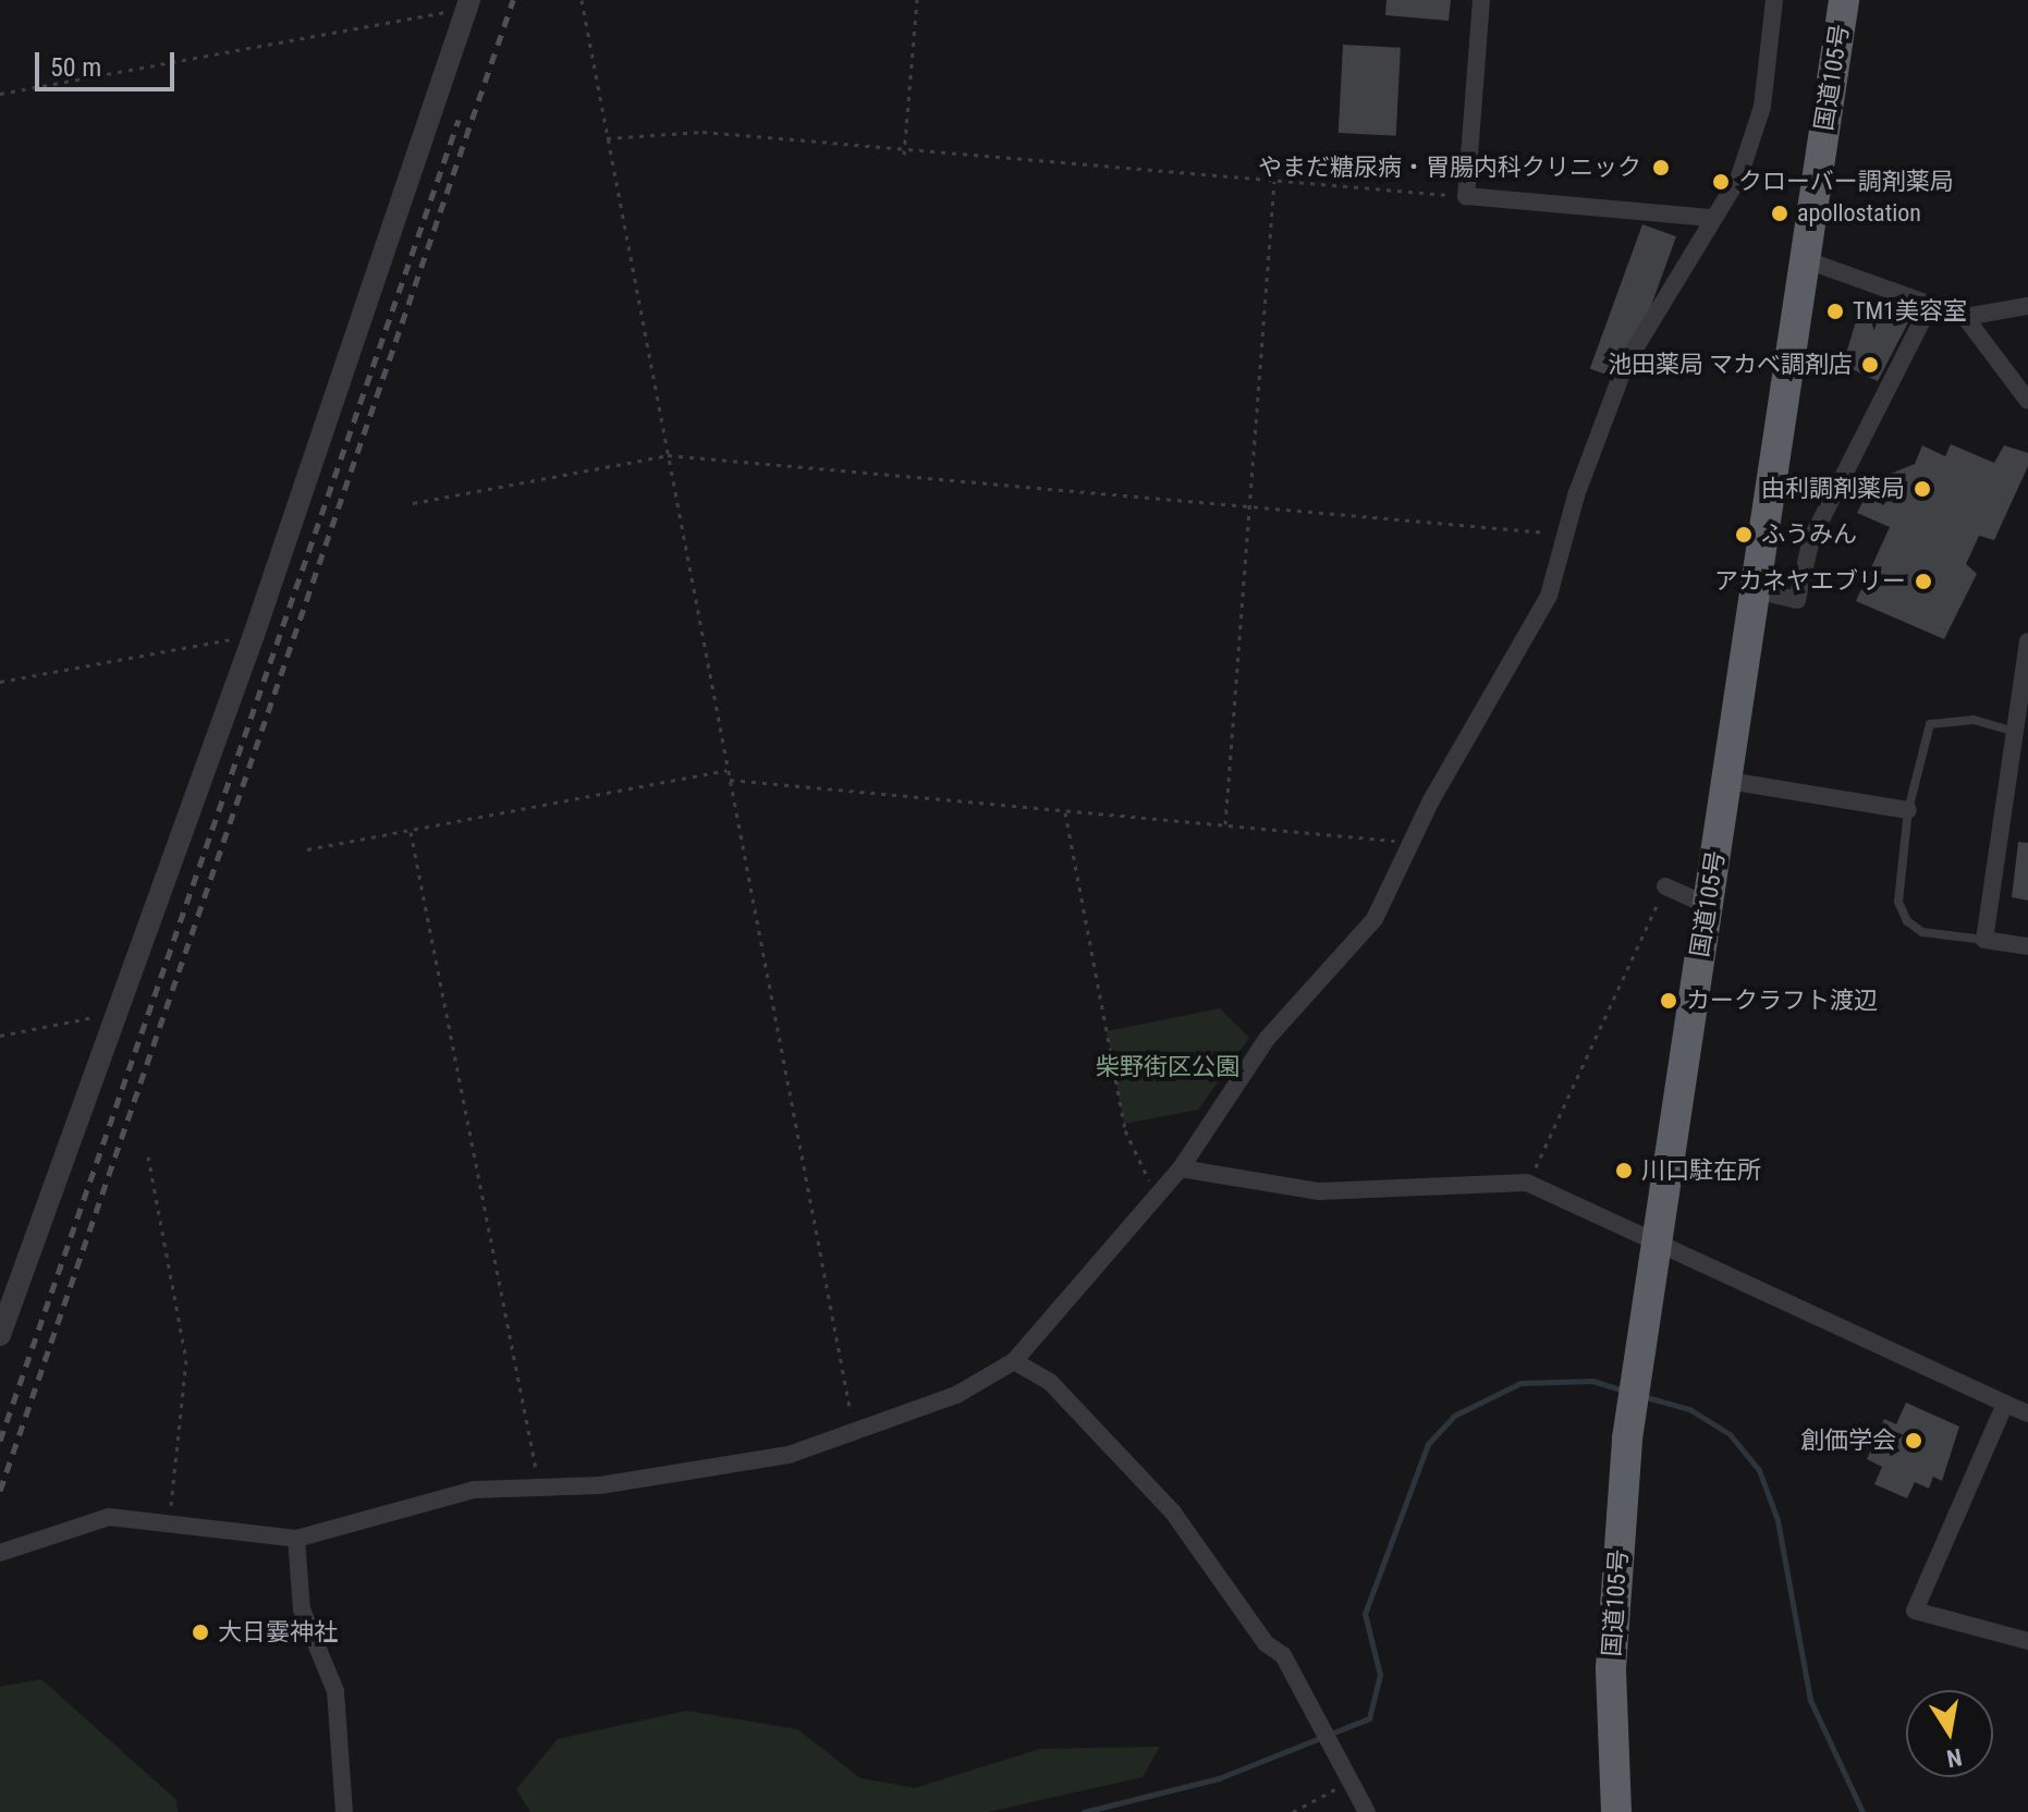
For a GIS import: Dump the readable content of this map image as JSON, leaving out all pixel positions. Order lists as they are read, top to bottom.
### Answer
{
  "streets": {
    "highway": ["国道105号"]
  },
  "parks": ["柴野街区公園"],
  "places": [
    "やまだ糖尿病・胃腸内科クリニック",
    "クローバー調剤薬局",
    "apollostation",
    "TM1美容室",
    "池田薬局 マカベ調剤店",
    "由利調剤薬局",
    "ふうみん",
    "アカネヤエブリー",
    "カークラフト渡辺",
    "川口駐在所",
    "創価学会",
    "大日霎神社"
  ],
  "scale_bar": "50 m",
  "north": "bottom"
}
